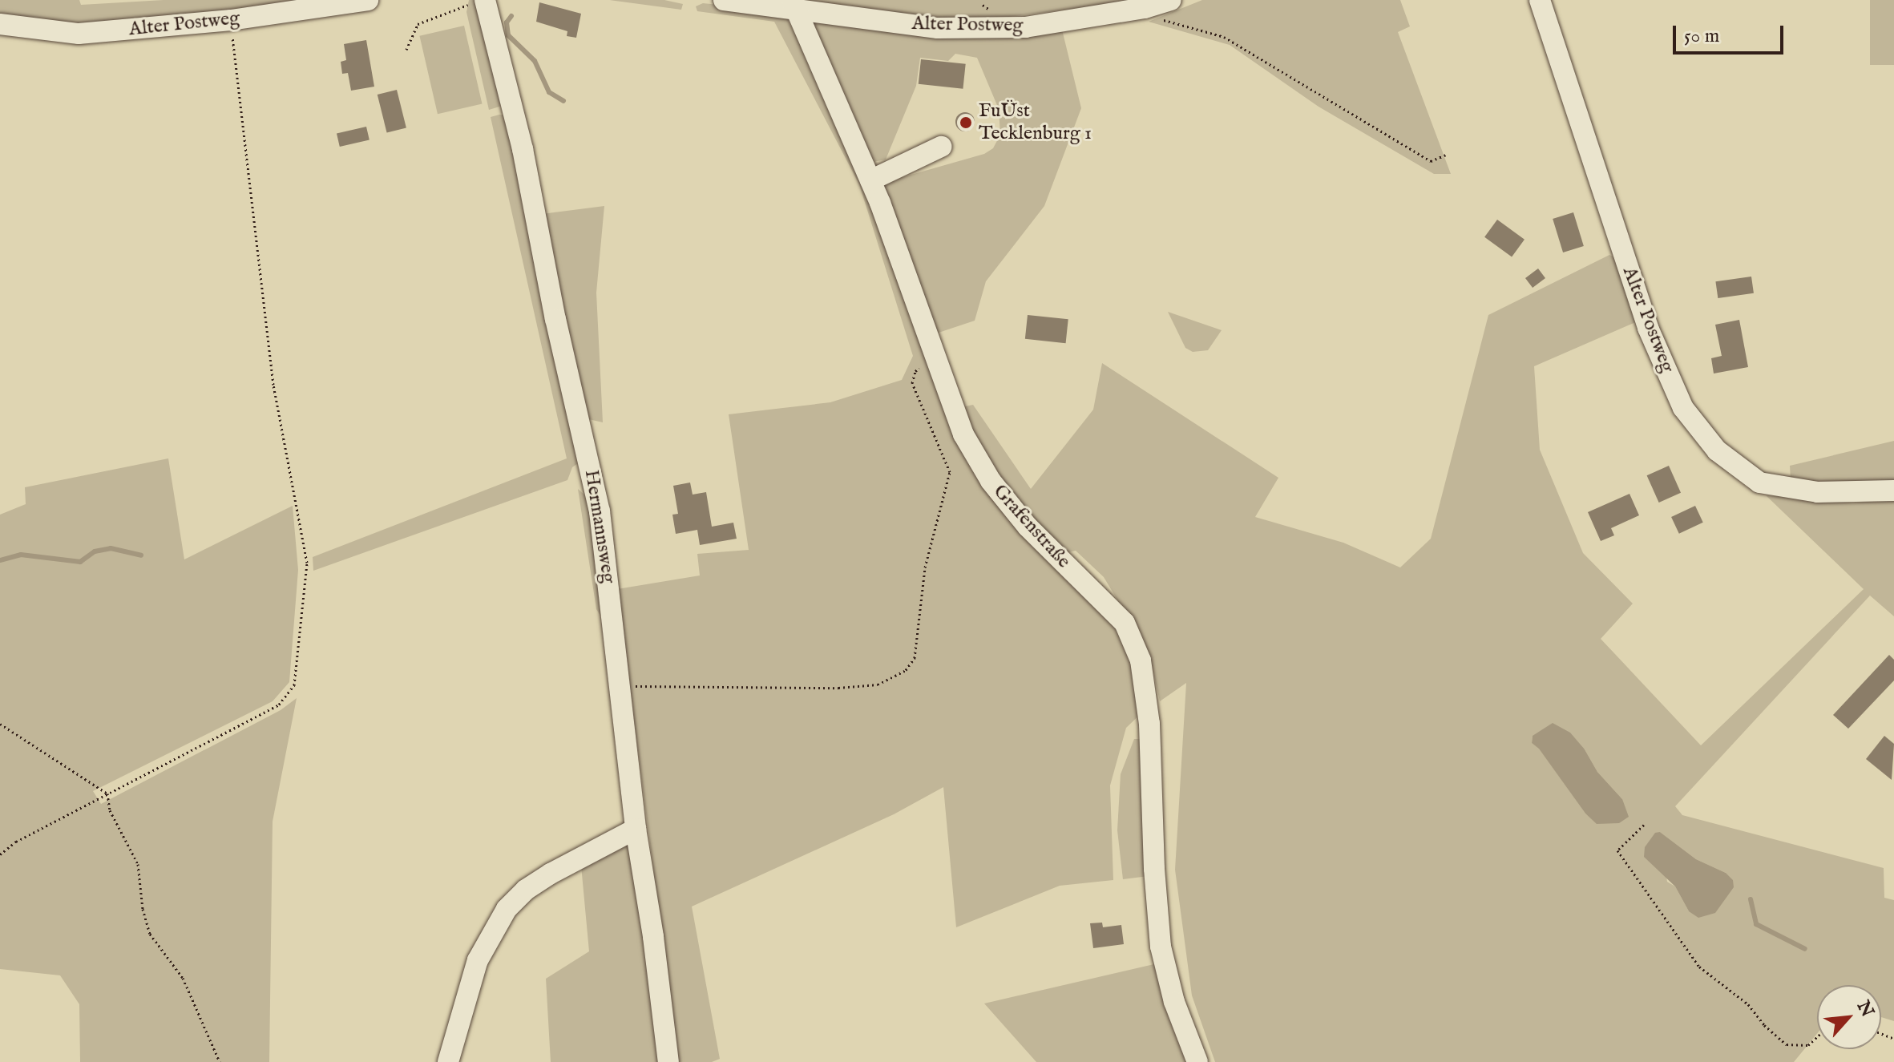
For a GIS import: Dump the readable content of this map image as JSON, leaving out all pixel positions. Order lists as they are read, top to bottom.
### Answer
{
  "streets": {
    "street": ["Alter Postweg", "Hermannsweg", "Grafenstraße"]
  },
  "crossings": [
    ["Alter Postweg", "Grafenstraße"]
  ],
  "places": ["FuÜst Tecklenburg 1"],
  "scale_bar": "50 m",
  "north": "top right"
}
